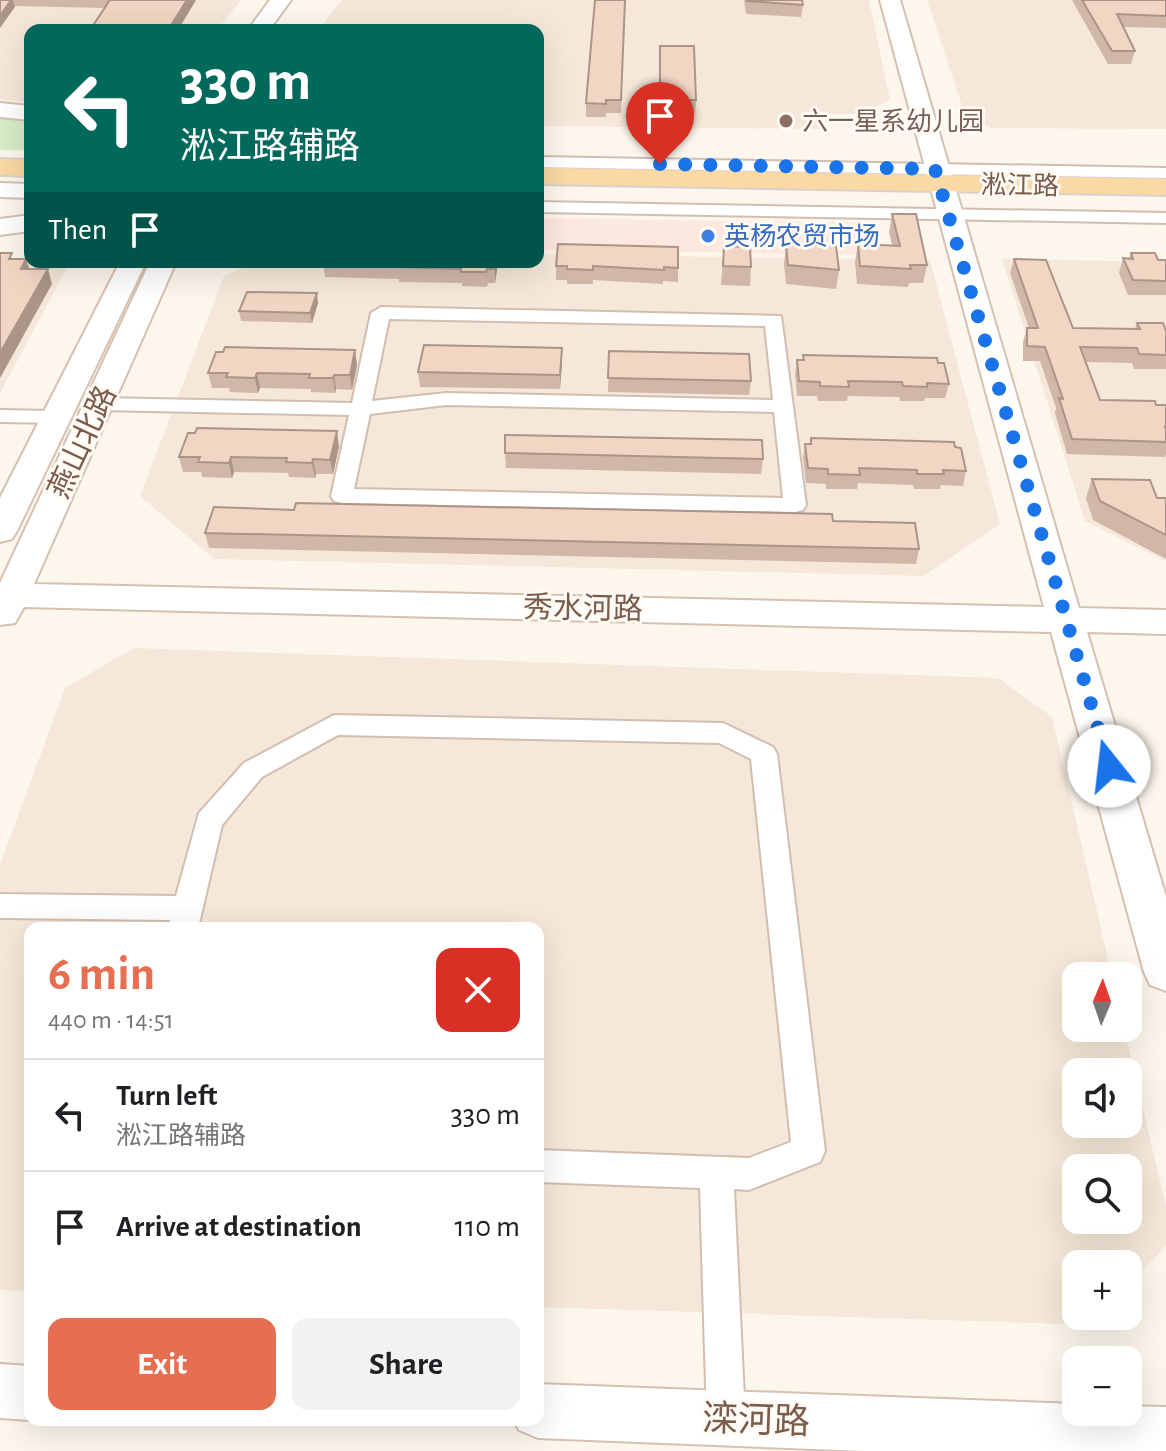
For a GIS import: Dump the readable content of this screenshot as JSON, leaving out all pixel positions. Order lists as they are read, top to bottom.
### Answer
{
  "streets": {
    "main road": ["淞江路"],
    "street": ["燕山北路", "秀水河路", "滦河路"]
  },
  "crossings": [
    ["燕山北路", "秀水河路"]
  ],
  "places": ["六一星系幼儿园", "英杨农贸市场"],
  "north": "top",
  "page": {
    "turn": ["330 m", "淞江路辅路"],
    "then": "Then",
    "heading": ["6 min", "440 m · 14:51"],
    "map_buttons": ["+", "−"],
    "list": [
      {
        "name": "Turn left",
        "note": "淞江路辅路",
        "value": "330 m"
      },
      {
        "name": "Arrive at destination",
        "value": "110 m"
      }
    ],
    "buttons": ["Exit", "Share"]
  }
}
